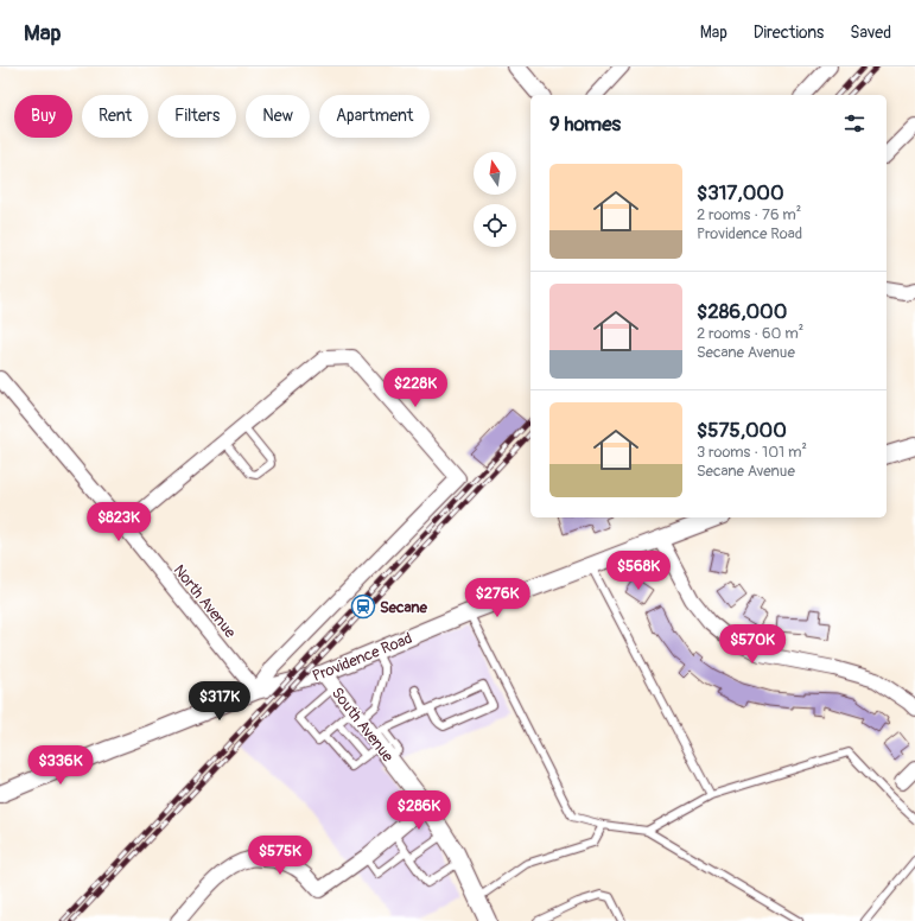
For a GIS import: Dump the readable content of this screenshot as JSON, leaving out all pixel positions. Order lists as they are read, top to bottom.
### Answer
{
  "streets": {
    "street": ["North Avenue", "Providence Road", "South Avenue"]
  },
  "crossings": [
    ["North Avenue", "Providence Road"],
    ["Providence Road", "South Avenue"]
  ],
  "places": {
    "station": ["Secane"]
  },
  "north": "top",
  "page": {
    "header": "Map",
    "nav": ["Map", "Directions", "Saved"],
    "chip": [
      "Buy",
      "Rent",
      "Filters",
      "New",
      "Apartment"
    ],
    "heading": "9 homes",
    "list": [
      {
        "name": "$317,000",
        "note": "2 rooms · 76 m² · Providence Road"
      },
      {
        "name": "$286,000",
        "note": "2 rooms · 60 m² · Secane Avenue"
      },
      {
        "name": "$575,000",
        "note": "3 rooms · 101 m² · Secane Avenue"
      }
    ],
    "price": [
      "$228K",
      "$823K",
      "$568K",
      "$276K",
      "$570K",
      "$317K",
      "$336K",
      "$286K",
      "$575K"
    ]
  }
}
